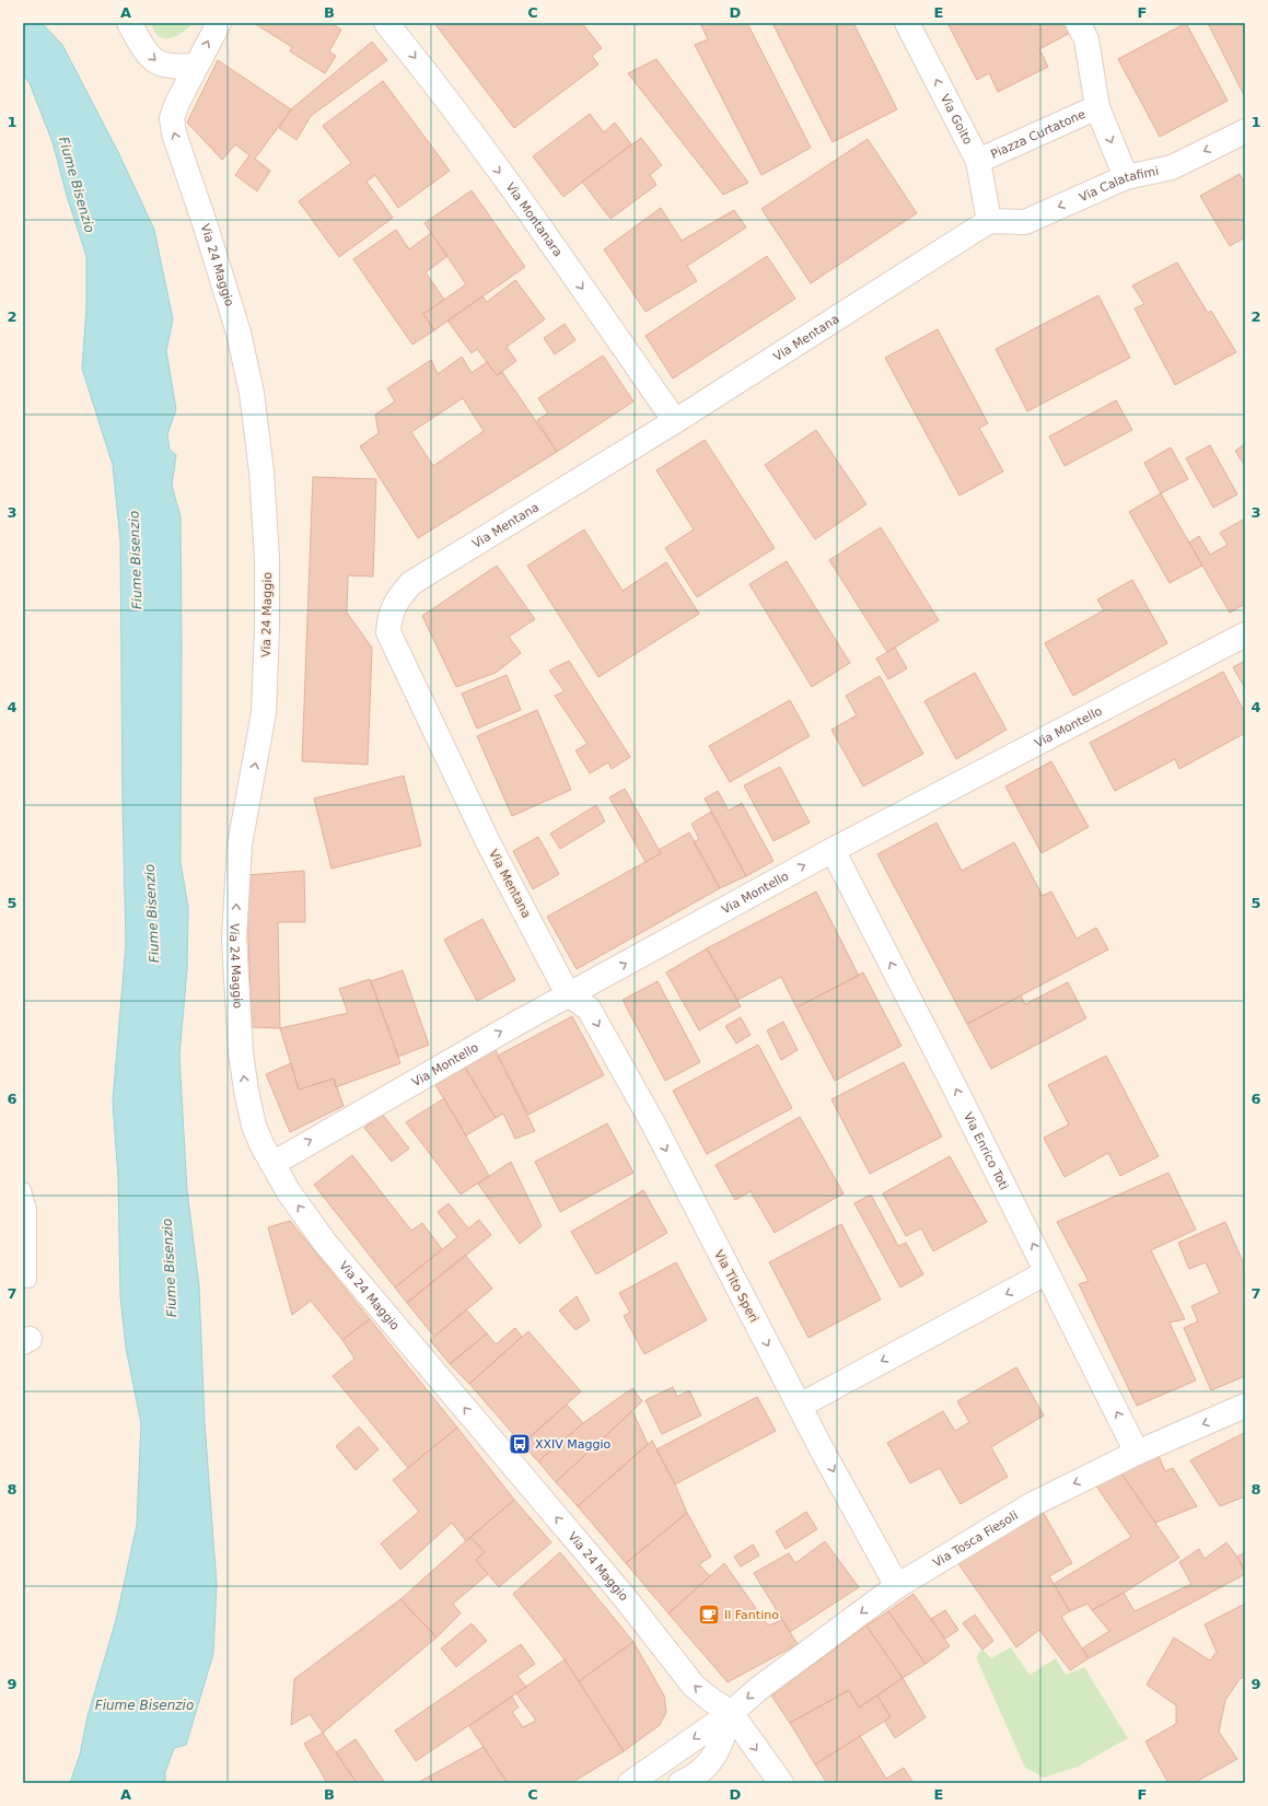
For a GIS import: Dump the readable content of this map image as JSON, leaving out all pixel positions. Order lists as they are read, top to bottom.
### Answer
{
  "streets": {
    "street": [
      "Via Goito",
      "Piazza Curtatone",
      "Via Calatafimi",
      "Via Montanara",
      "Via 24 Maggio",
      "Via Mentana",
      "Via Montello",
      "Via Enrico Toti",
      "Via Tito Speri",
      "Via Tosca Fiesoli"
    ]
  },
  "crossings": [
    ["Via Goito", "Piazza Curtatone"],
    ["Via Goito", "Via Calatafimi"],
    ["Via Goito", "Via Mentana"],
    ["Piazza Curtatone", "Via Calatafimi"],
    ["Via Calatafimi", "Via Mentana"],
    ["Via Montanara", "Via Mentana"],
    ["Via 24 Maggio", "Via Montello"],
    ["Via 24 Maggio", "Via Tosca Fiesoli"],
    ["Via Mentana", "Via Montello"],
    ["Via Mentana", "Via Tito Speri"],
    ["Via Montello", "Via Enrico Toti"],
    ["Via Montello", "Via Tito Speri"],
    ["Via Enrico Toti", "Via Tosca Fiesoli"],
    ["Via Tito Speri", "Via Tosca Fiesoli"]
  ],
  "one_way": [
    "Via Goito",
    "Via Calatafimi",
    "Via Montanara",
    "Via 24 Maggio",
    "Via Montello",
    "Via Enrico Toti",
    "Via Tito Speri"
  ],
  "water": ["Fiume Bisenzio"],
  "places": {
    "bus stop": ["XXIV Maggio"],
    "cafe": ["Il Fantino"]
  },
  "grid": {
    "columns": [
      "A",
      "B",
      "C",
      "D",
      "E",
      "F"
    ],
    "rows": [
      "1",
      "2",
      "3",
      "4",
      "5",
      "6",
      "7",
      "8",
      "9"
    ]
  }
}
